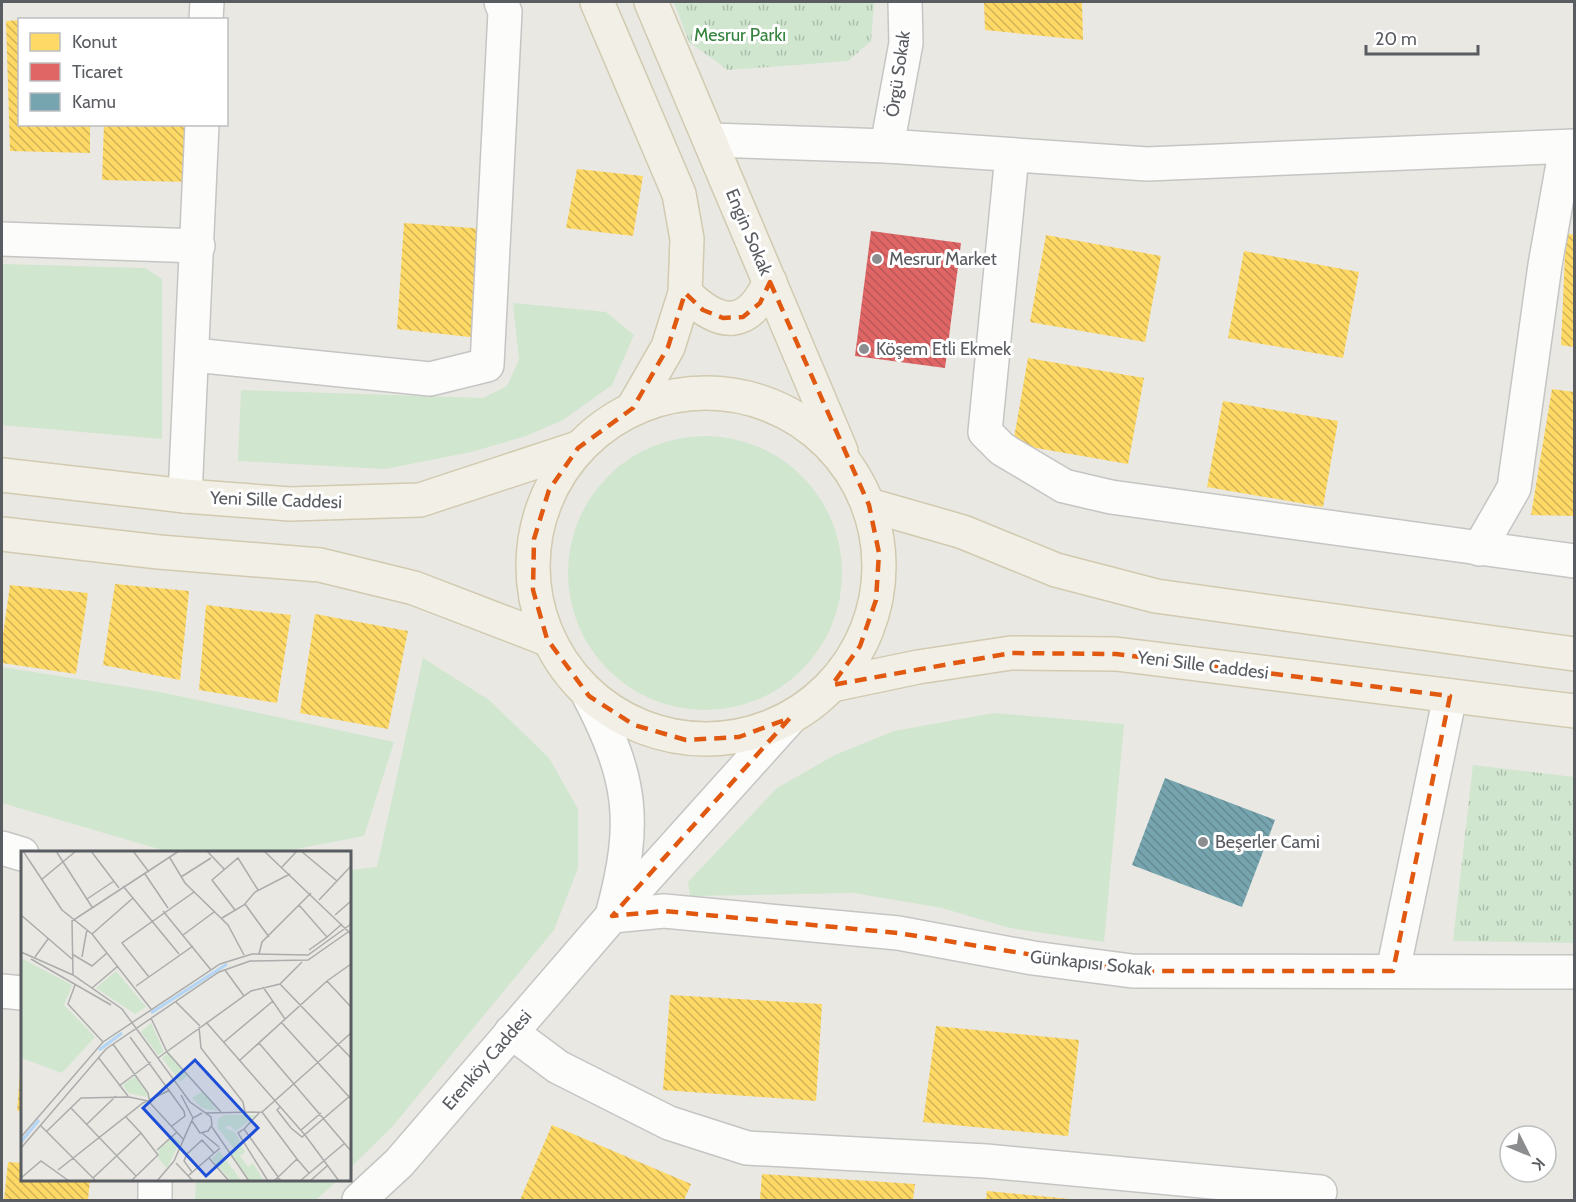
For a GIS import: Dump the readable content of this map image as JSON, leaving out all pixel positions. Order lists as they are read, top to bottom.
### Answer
{
  "streets": {
    "main road": ["Engin Sokak", "Yeni Sille Caddesi"],
    "street": ["Örgü Sokak", "Günkapısı Sokak", "Erenköy Caddesi"]
  },
  "crossings": [
    ["Günkapısı Sokak", "Erenköy Caddesi"]
  ],
  "parks": ["Mesrur Parkı"],
  "places": ["Mesrur Market", "Köşem Etli Ekmek", "Beşerler Cami"],
  "legend": ["Konut", "Ticaret", "Kamu"],
  "scale_bar": "20 m",
  "north": "bottom right"
}
